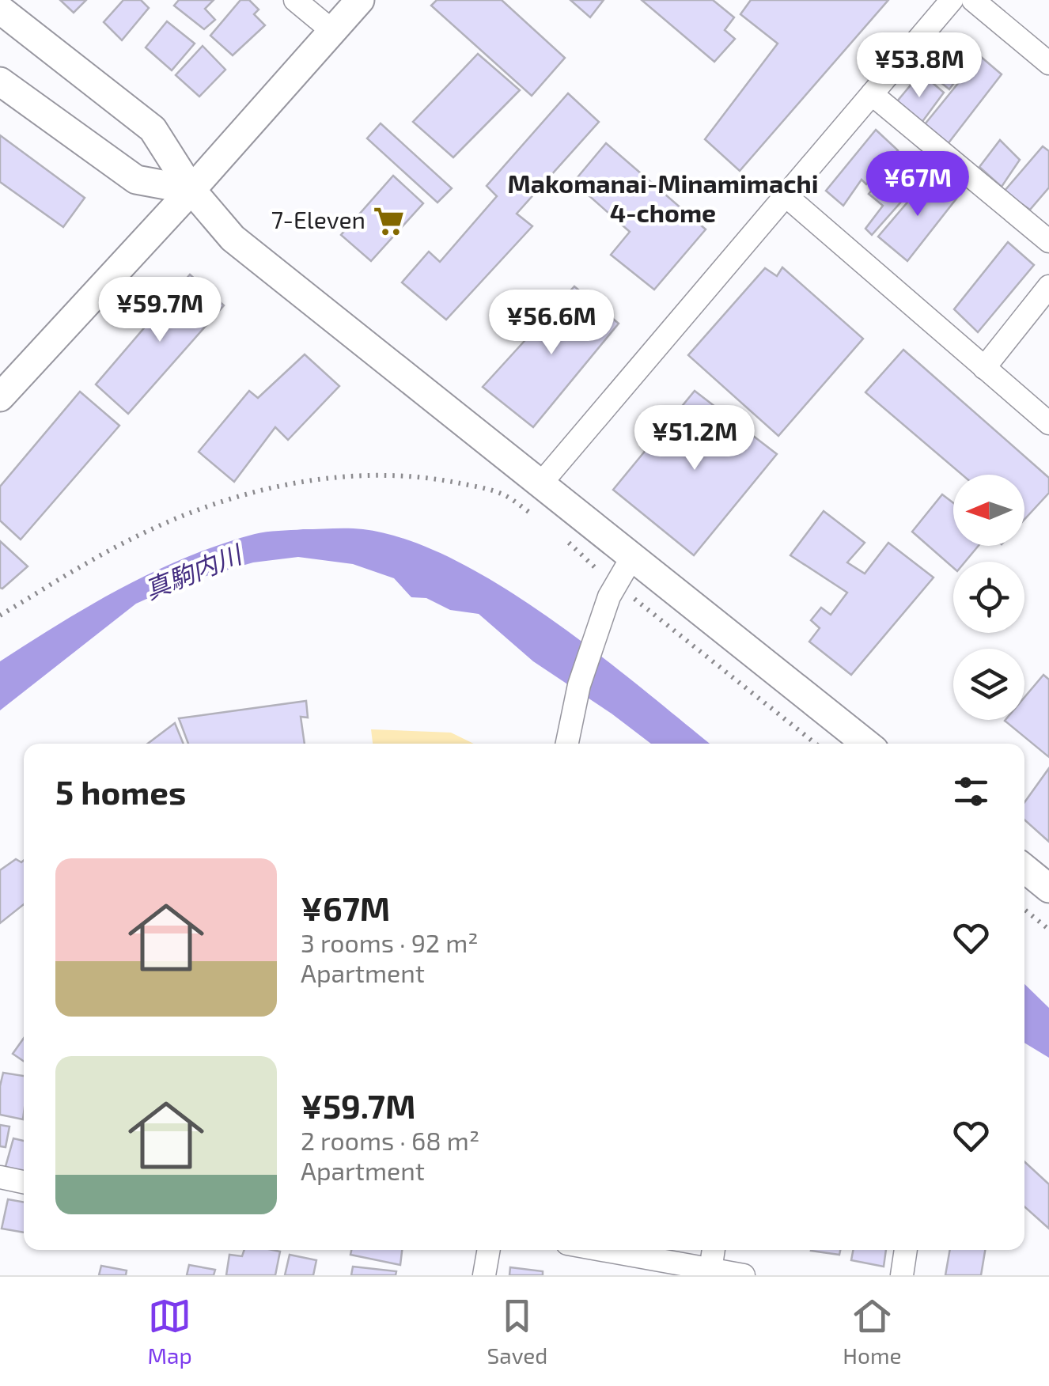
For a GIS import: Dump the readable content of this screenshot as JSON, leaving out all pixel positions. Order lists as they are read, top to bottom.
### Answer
{
  "districts": ["Makomanai-Minamimachi 4-chome"],
  "water": ["真駒内川"],
  "places": {
    "supermarket": ["7-Eleven"]
  },
  "north": "left",
  "page": {
    "price": [
      "¥53.8M",
      "¥67M",
      "¥59.7M",
      "¥56.6M",
      "¥51.2M"
    ],
    "heading": "5 homes",
    "list": [
      {
        "name": "¥67M",
        "note": "3 rooms · 92 m² · Apartment"
      },
      {
        "name": "¥59.7M",
        "note": "2 rooms · 68 m² · Apartment"
      }
    ],
    "tabs": ["Map", "Saved", "Home"]
  }
}
